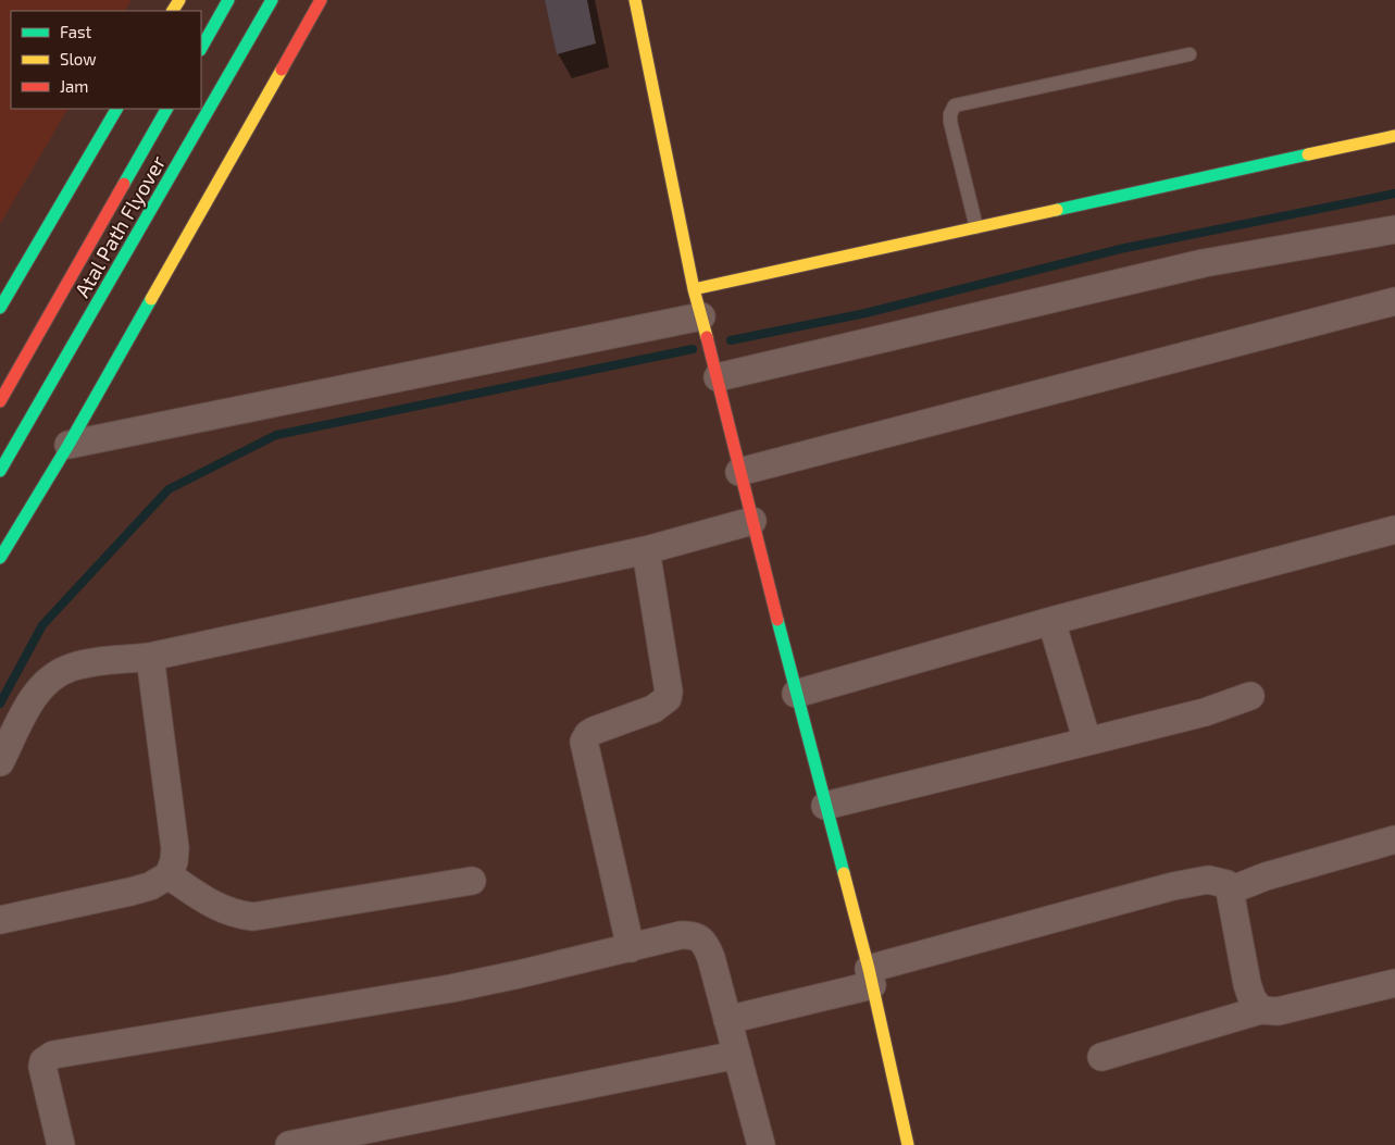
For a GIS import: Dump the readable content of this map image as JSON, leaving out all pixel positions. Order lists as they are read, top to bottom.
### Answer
{
  "streets": {
    "street": ["Atal Path Flyover"]
  },
  "legend": ["Fast", "Slow", "Jam"]
}
